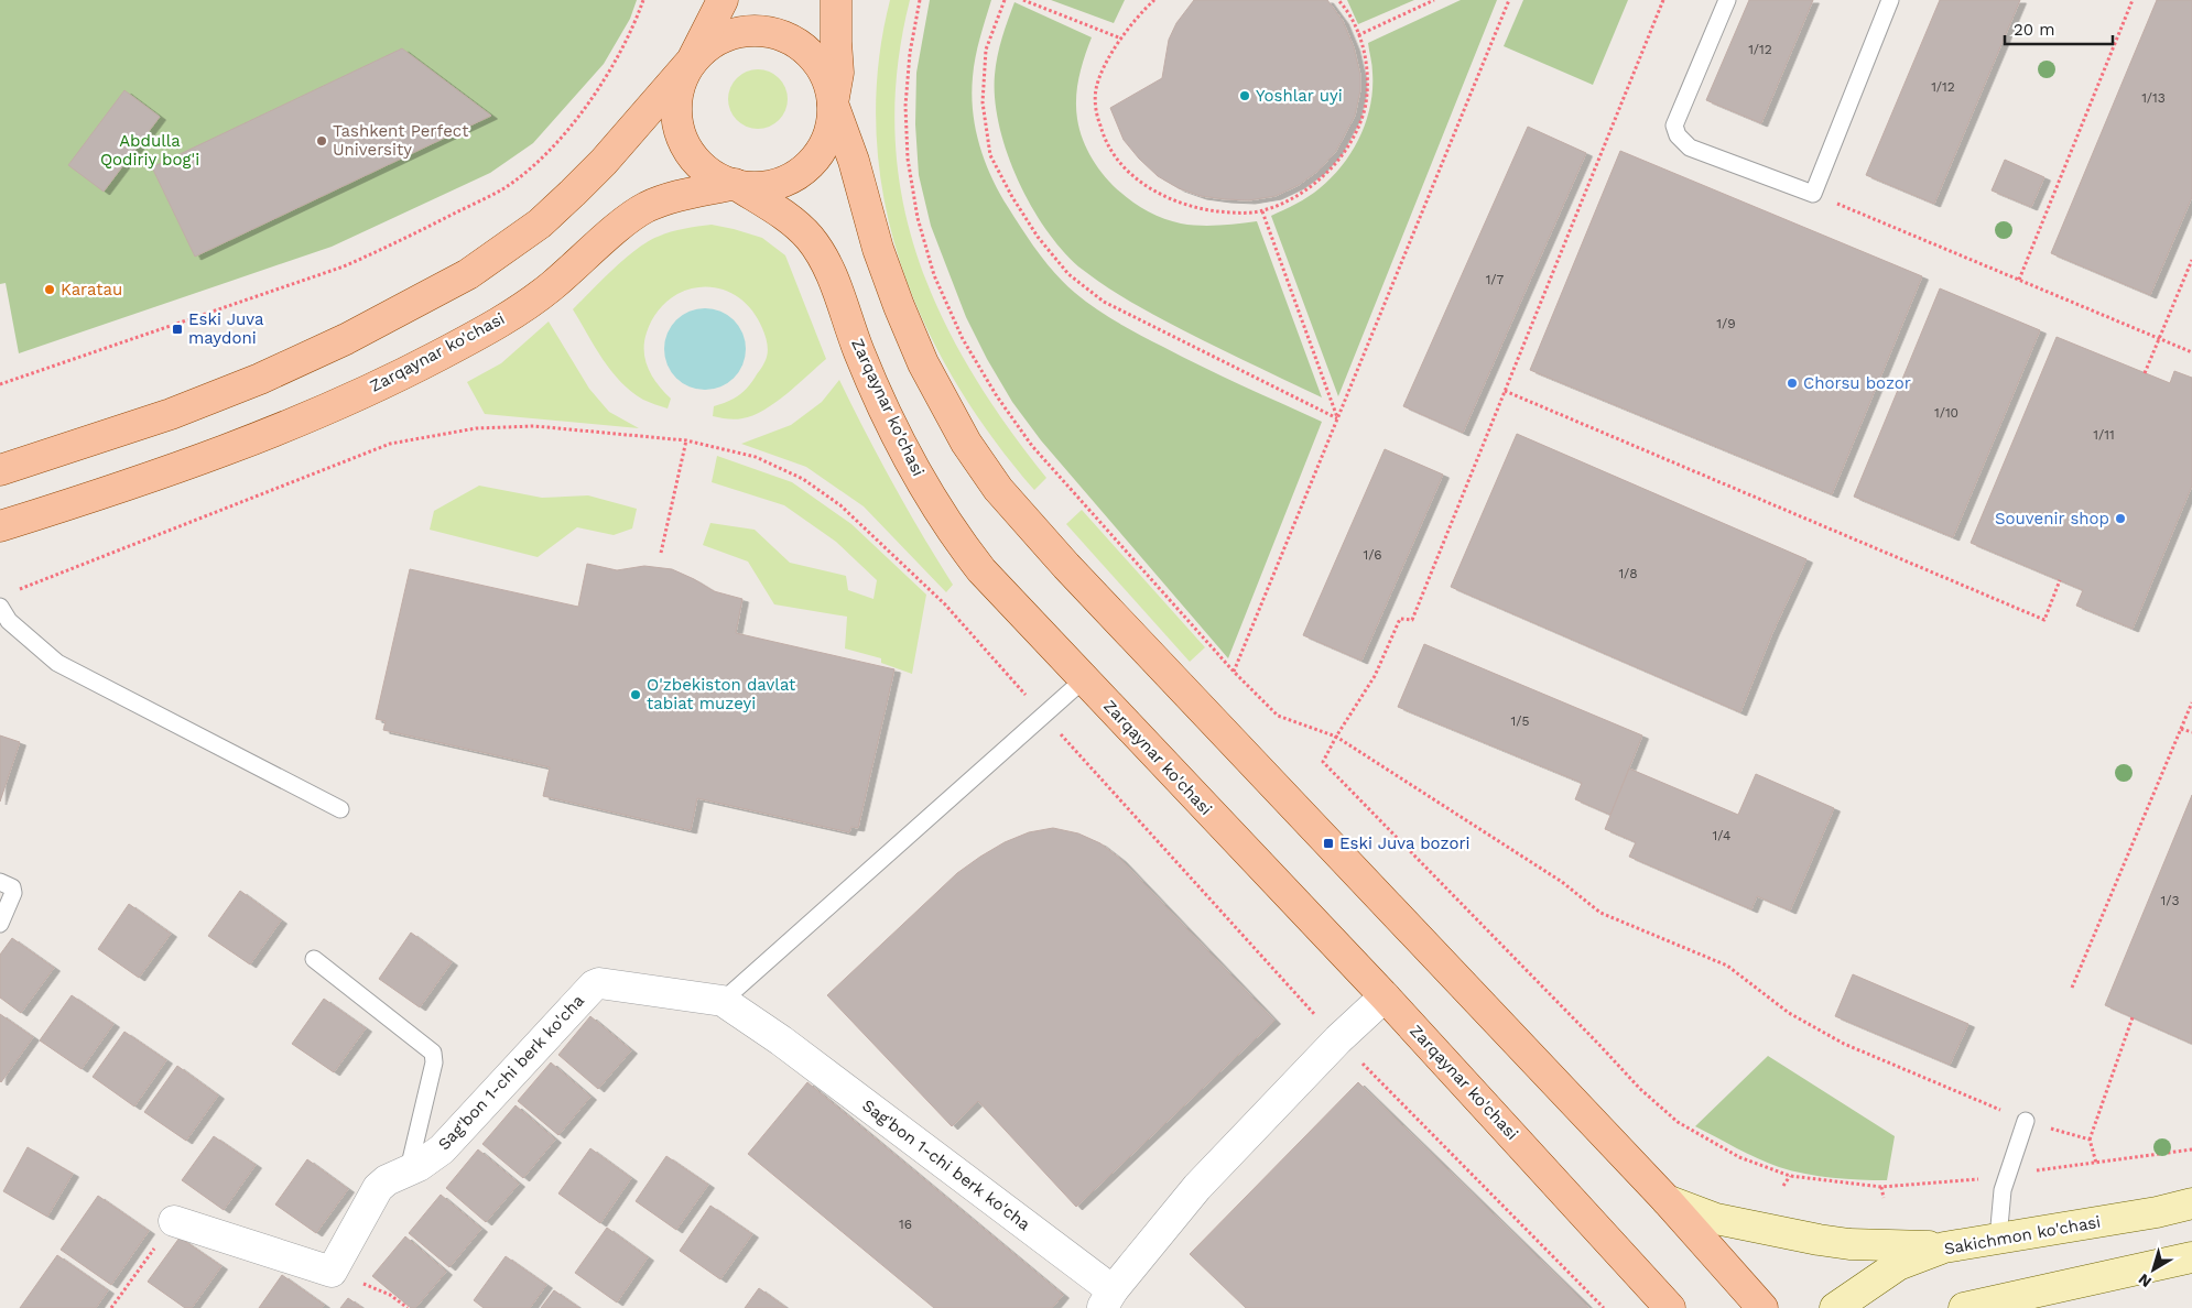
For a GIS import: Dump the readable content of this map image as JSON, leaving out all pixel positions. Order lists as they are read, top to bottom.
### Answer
{
  "streets": {
    "main road": ["Zarqaynar ko'chasi", "Sakichmon ko'chasi"],
    "street": ["Sag'bon 1-chi berk ko'cha"]
  },
  "parks": ["Abdulla Qodiriy bog'i"],
  "places": {
    "other": [
      "Yoshlar uyi",
      "Tashkent Perfect University",
      "Karatau",
      "Chorsu bozor",
      "Souvenir shop",
      "O'zbekiston davlat tabiat muzeyi"
    ],
    "transit": ["Eski Juva maydoni", "Eski Juva bozori"]
  },
  "house_numbers": [
    "1/12",
    "1/12",
    "1/13",
    "1/7",
    "1/9",
    "1/10",
    "1/11",
    "1/6",
    "1/8",
    "1/5",
    "1/4",
    "1/3",
    "16"
  ],
  "scale_bar": "20 m",
  "north": "bottom left"
}
